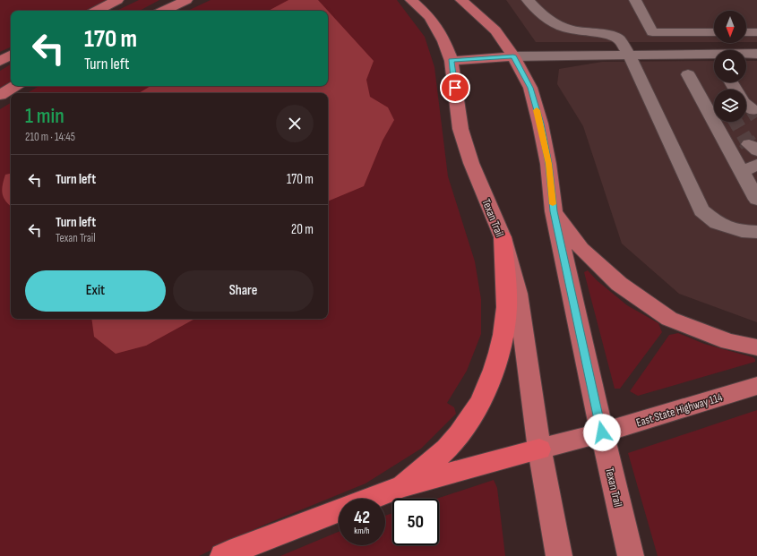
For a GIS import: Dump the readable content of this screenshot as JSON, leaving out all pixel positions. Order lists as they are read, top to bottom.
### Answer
{
  "streets": {
    "main road": ["Texan Trail", "East State Highway 114"]
  },
  "crossings": [
    ["Texan Trail", "East State Highway 114"]
  ],
  "north": "bottom",
  "page": {
    "turn": ["170 m", "Turn left"],
    "heading": ["1 min", "210 m · 14:45"],
    "list": [
      {
        "name": "Turn left",
        "value": "170 m"
      },
      {
        "name": "Turn left",
        "note": "Texan Trail",
        "value": "20 m"
      }
    ],
    "buttons": ["Exit", "Share"],
    "speed": "42 km/h",
    "limit": "50"
  }
}
